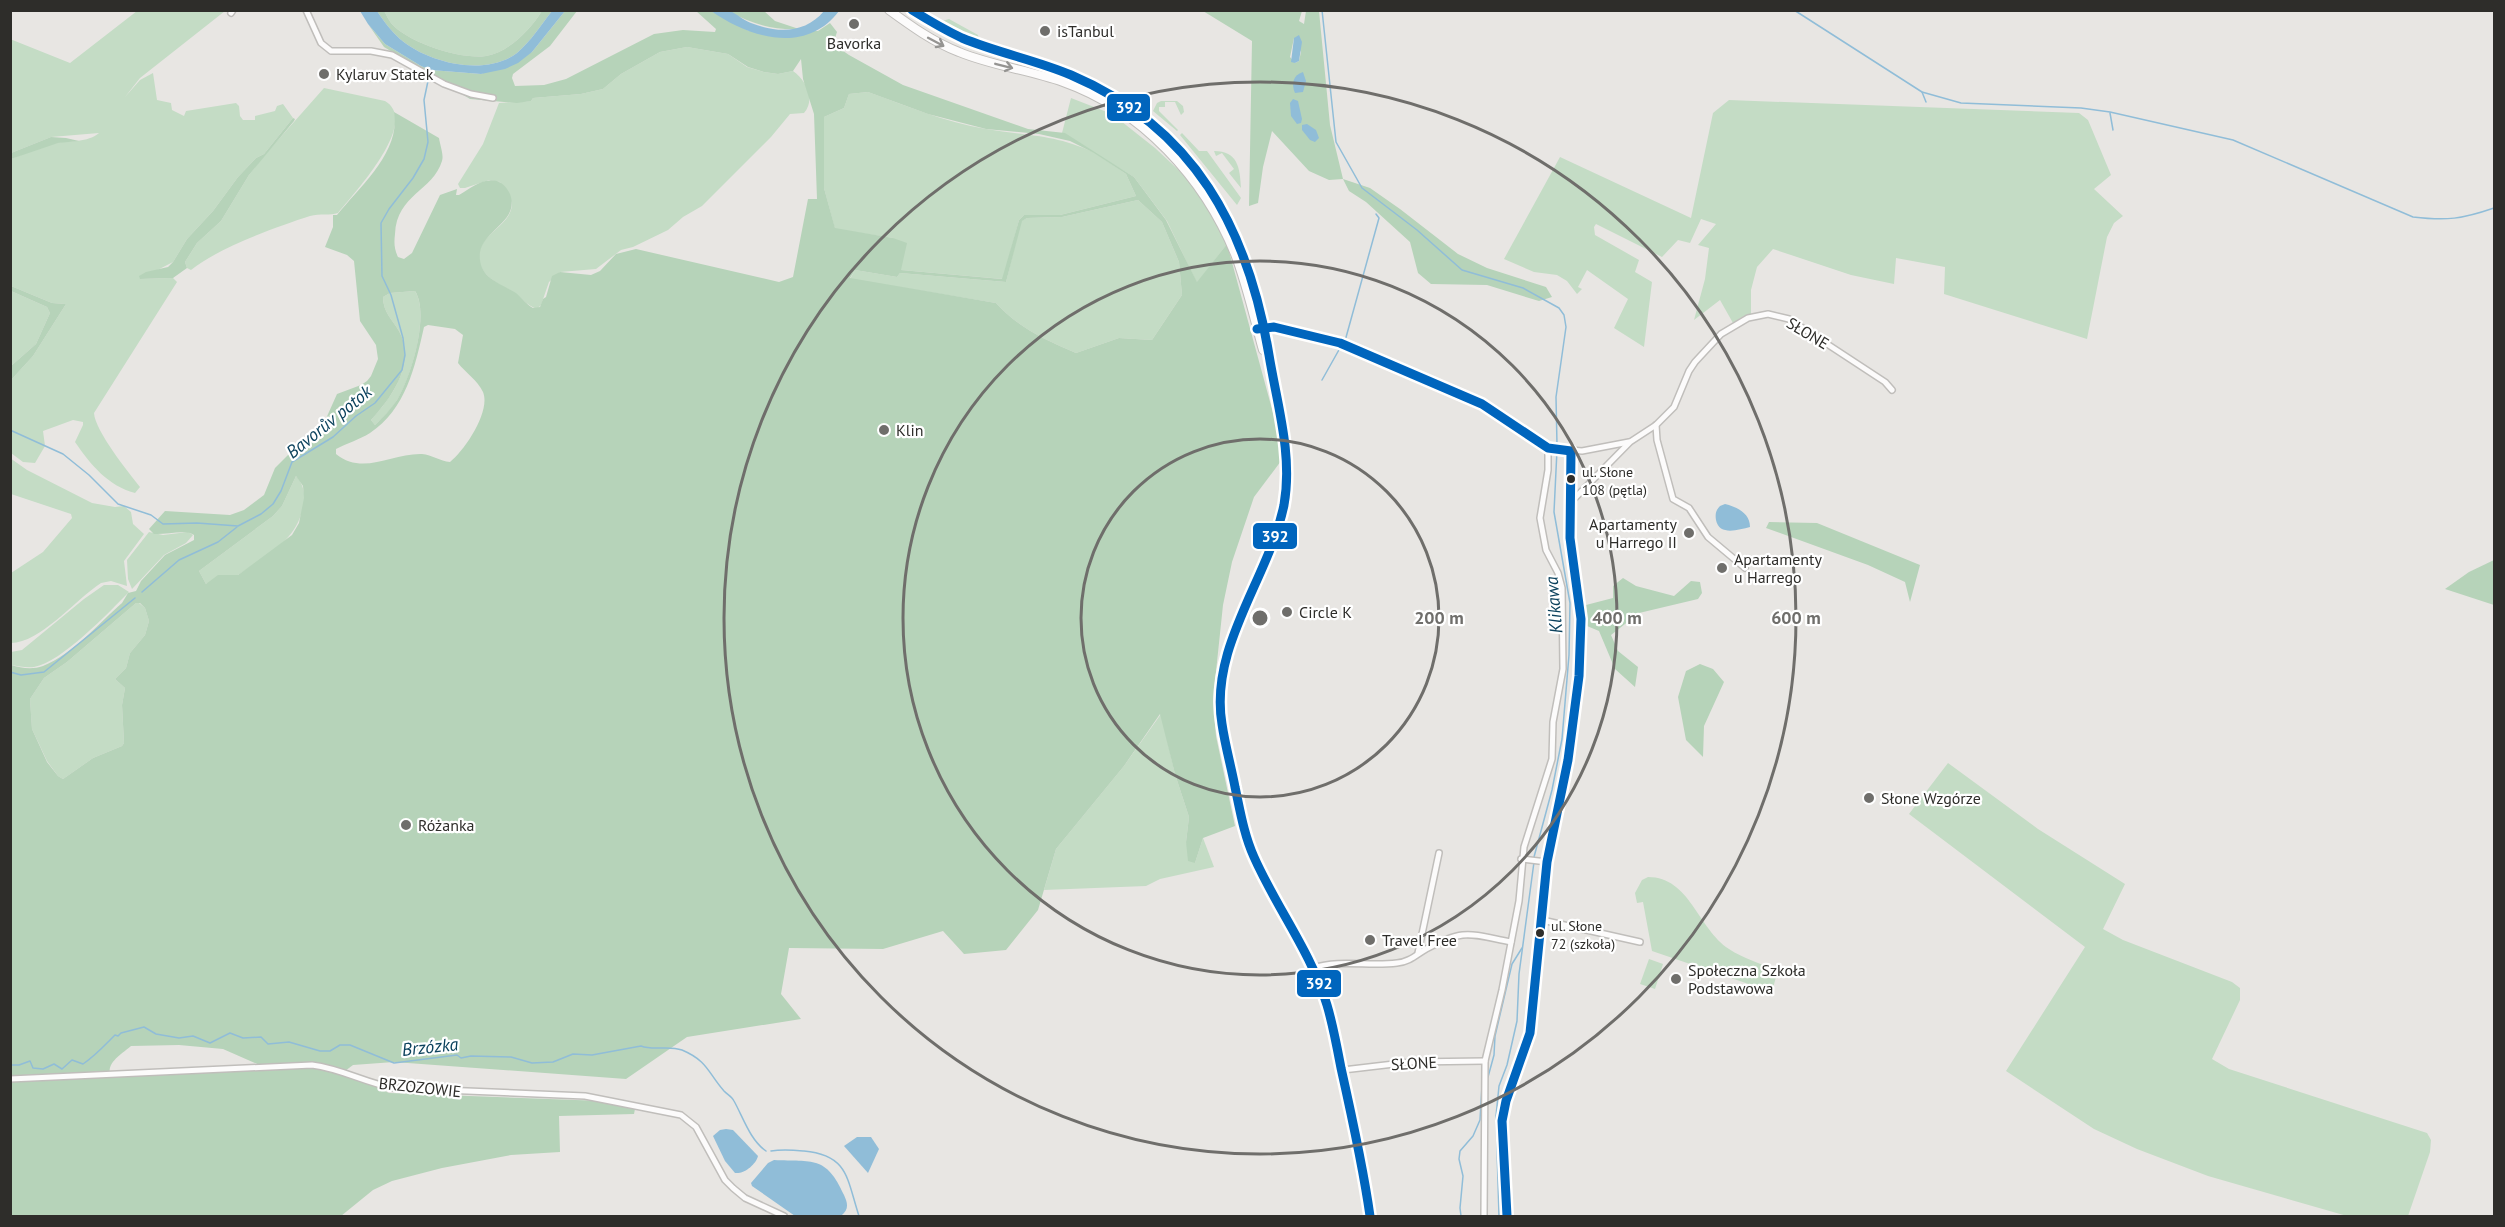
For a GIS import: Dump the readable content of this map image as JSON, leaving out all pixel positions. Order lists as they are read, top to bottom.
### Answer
{
  "streets": {
    "street": ["SŁONE", "BRZOZOWIE"]
  },
  "water": ["Bavorův potok", "Klikawa", "Brzózka"],
  "places": [
    "Bavorka",
    "isTanbul",
    "Kylaruv Statek",
    "Klin",
    "ul. Słone 108 (pętla)",
    "Apartamenty u Harrego II",
    "Apartamenty u Harrego",
    "Circle K",
    "Słone Wzgórze",
    "Różanka",
    "ul. Słone 72 (szkoła)",
    "Travel Free",
    "Społeczna Szkoła Podstawowa"
  ],
  "lines": ["transit line 392"],
  "rings": ["200 m", "400 m", "600 m"]
}
